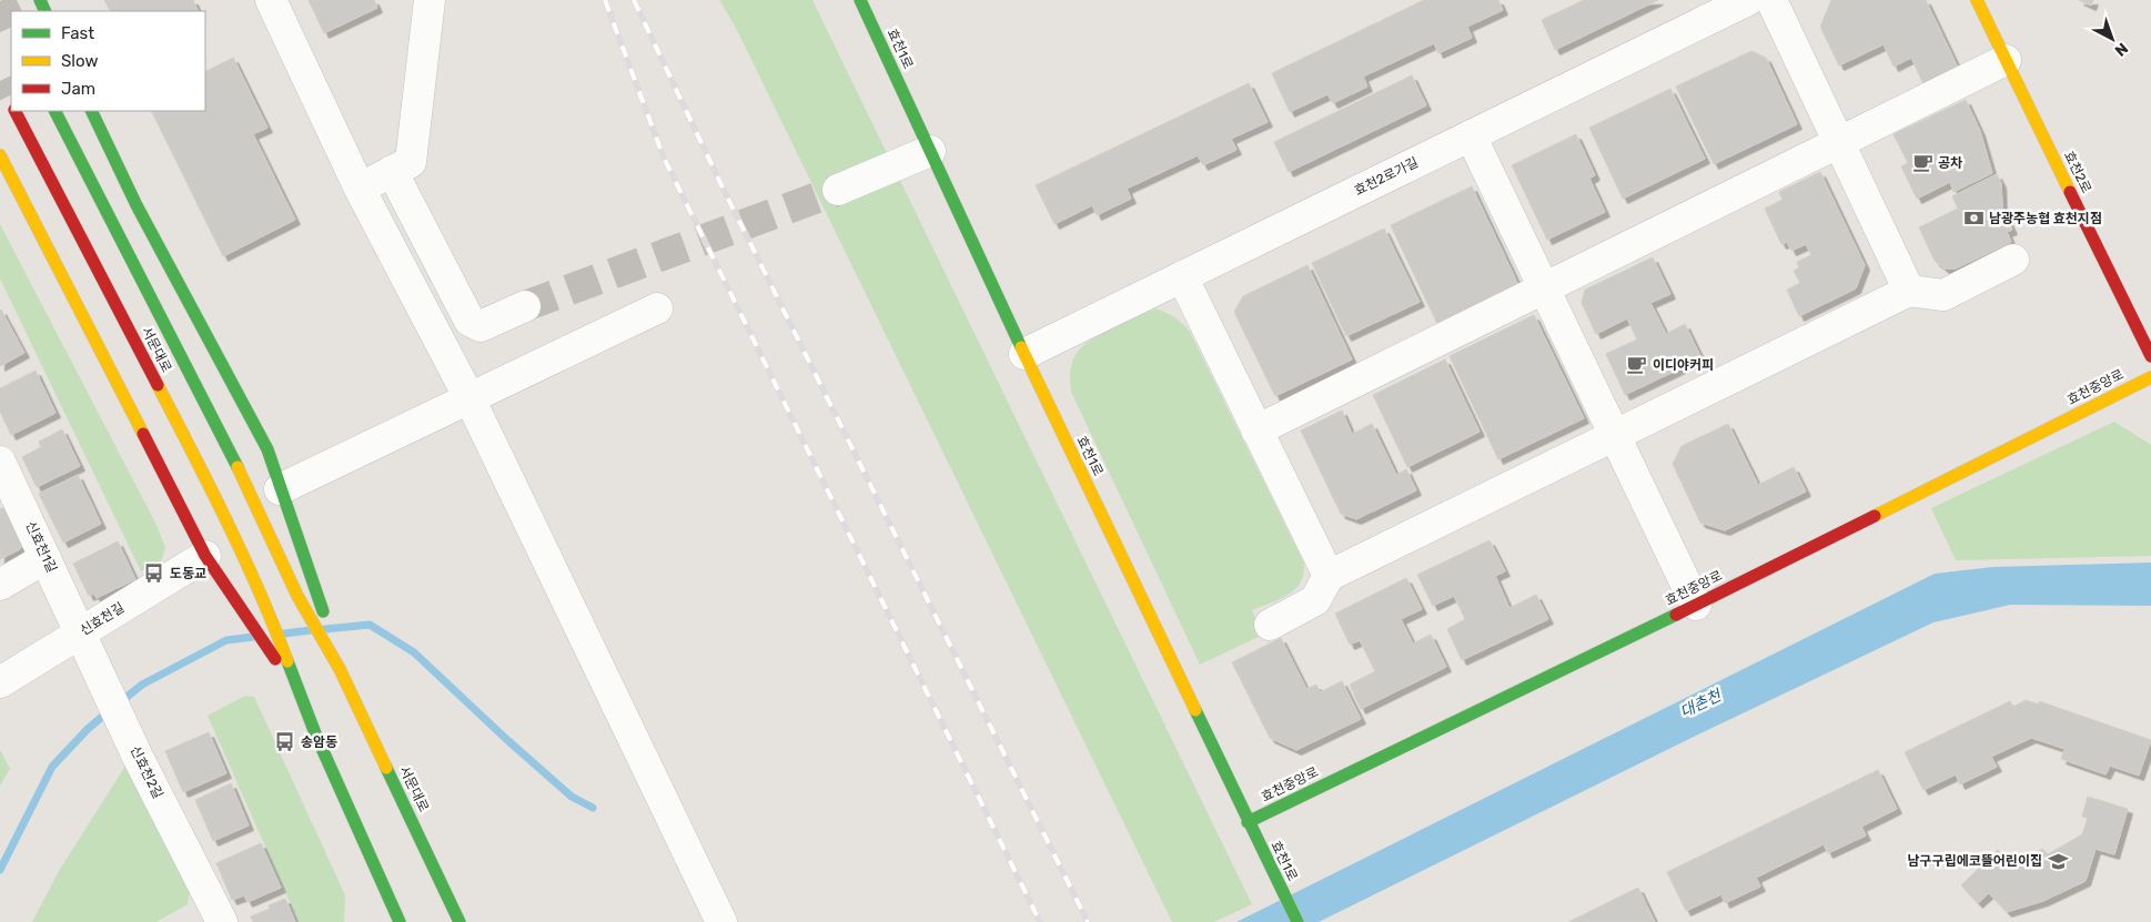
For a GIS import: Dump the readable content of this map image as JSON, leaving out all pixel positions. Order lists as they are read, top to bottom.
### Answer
{
  "streets": {
    "main road": [
      "효천1로",
      "효천2로",
      "서문대로",
      "효천중앙로"
    ],
    "street": [
      "효천2로가길",
      "신효천1길",
      "신효천길",
      "신효천2길"
    ]
  },
  "crossings": [
    ["효천1로", "효천2로가길"],
    ["효천1로", "효천중앙로"],
    ["신효천1길", "신효천길"],
    ["신효천1길", "신효천2길"],
    ["신효천길", "신효천2길"]
  ],
  "water": ["대촌천"],
  "places": {
    "cafe": ["공차", "이디야커피"],
    "bank": ["남광주농협 효천지점"],
    "bus stop": ["도동교", "송암동"],
    "school or university": ["남구구립에코뜰어린이집"]
  },
  "legend": ["Fast", "Slow", "Jam"],
  "north": "bottom right"
}
